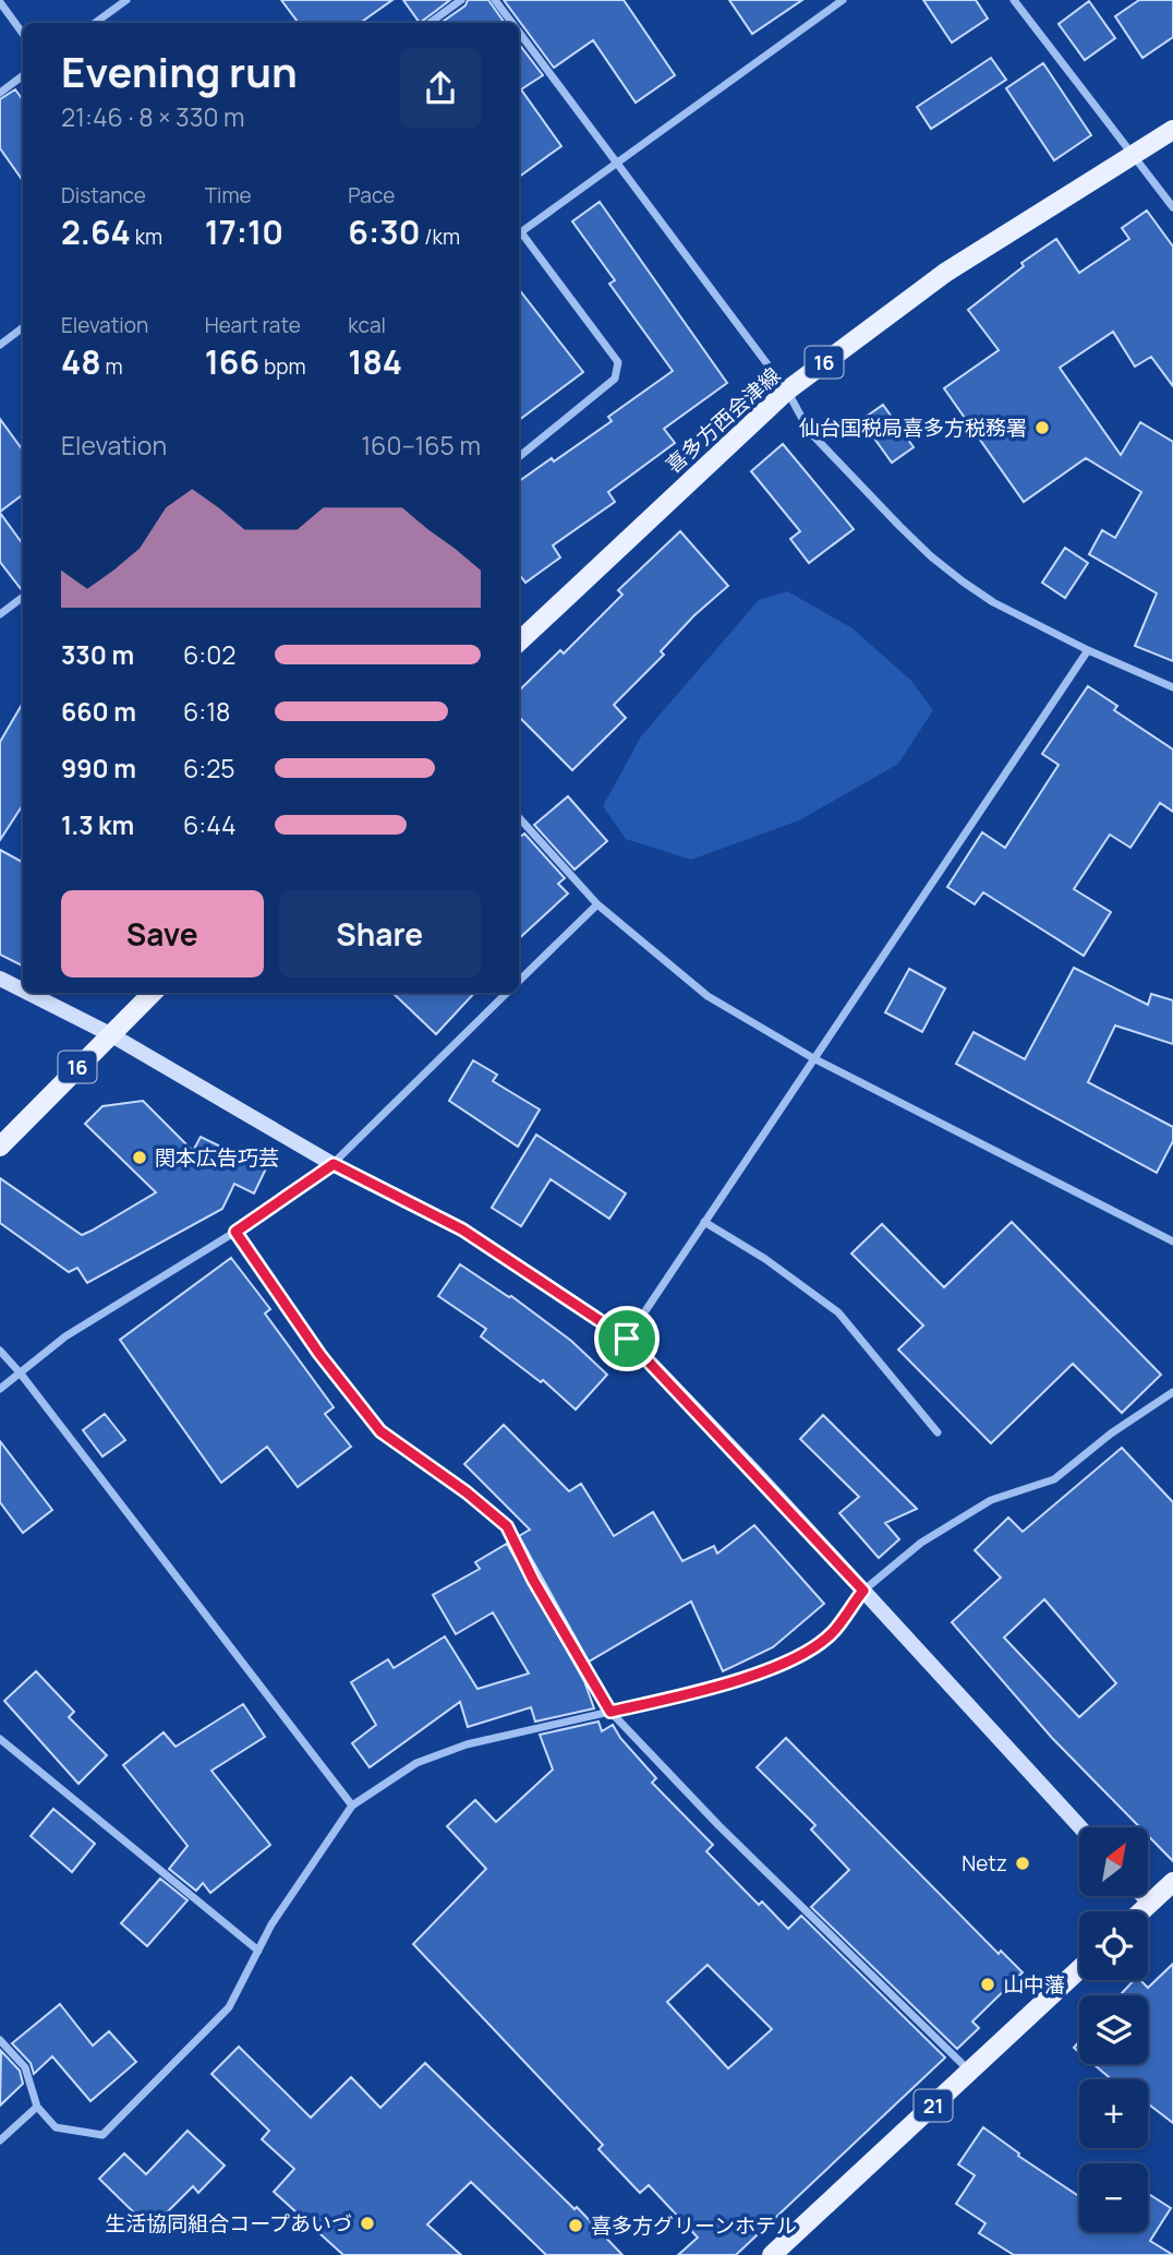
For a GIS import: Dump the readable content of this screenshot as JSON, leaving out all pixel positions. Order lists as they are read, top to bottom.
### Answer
{
  "streets": {
    "main road": ["16", "喜多方西会津線", "21"]
  },
  "places": [
    "仙台国税局喜多方税務署",
    "関本広告巧芸",
    "Netz",
    "山中藩",
    "生活協同組合コープあいづ",
    "喜多方グリーンホテル"
  ],
  "north": "top right",
  "page": {
    "heading": ["Evening run", "21:46 · 8 × 330 m"],
    "stats": [
      ["Distance", "2.64 km"],
      ["Time", "17:10"],
      ["Pace", "6:30 /km"],
      ["Elevation", "48 m"],
      ["Heart rate", "166 bpm"],
      ["kcal", "184"]
    ],
    "chart": ["Elevation", "160–165 m"],
    "list": [
      {
        "name": "330 m",
        "note": "6:02"
      },
      {
        "name": "660 m",
        "note": "6:18"
      },
      {
        "name": "990 m",
        "note": "6:25"
      },
      {
        "name": "1.3 km",
        "note": "6:44"
      }
    ],
    "buttons": ["Save", "Share"],
    "map_buttons": ["+", "−"]
  }
}
